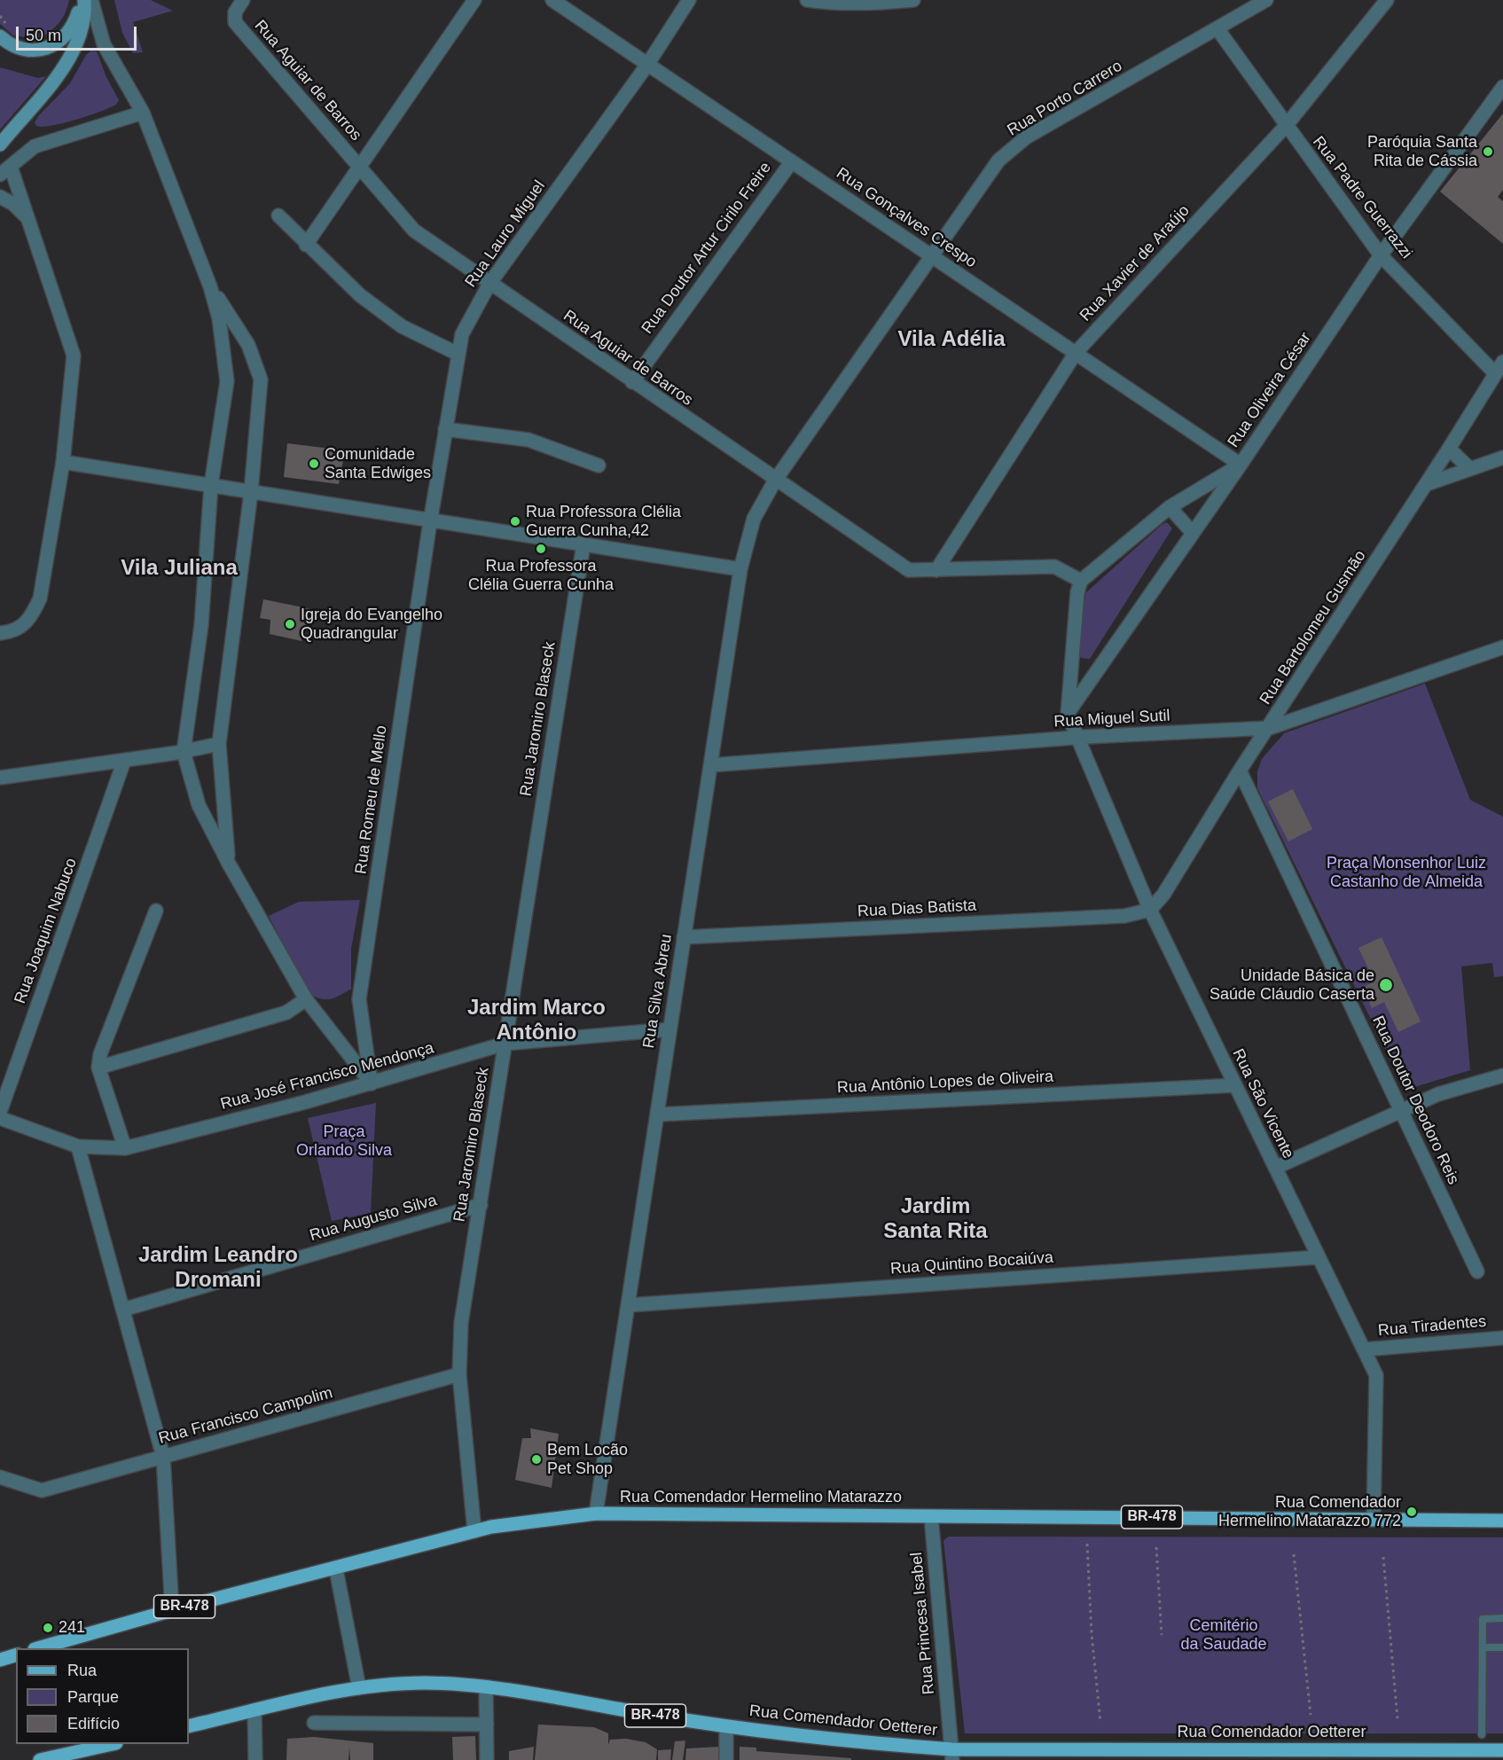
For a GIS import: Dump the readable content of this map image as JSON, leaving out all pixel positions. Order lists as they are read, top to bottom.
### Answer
{
  "streets": {
    "main road": ["Rua Comendador Hermelino Matarazzo", "BR-478", "Rua Comendador Oetterer"],
    "street": [
      "Rua Aguiar de Barros",
      "Rua Porto Carrero",
      "Rua Padre Guerrazzi",
      "Rua Gonçalves Crespo",
      "Rua Lauro Miguel",
      "Rua Doutor Artur Cirilo Freire",
      "Rua Xavier de Araújo",
      "Rua Oliveira César",
      "Rua Bartolomeu Gusmão",
      "Rua Jaromiro Blaseck",
      "Rua Miguel Sutil",
      "Rua Romeu de Mello",
      "Rua Dias Batista",
      "Rua Joaquim Nabuco",
      "Rua Silva Abreu",
      "Rua José Francisco Mendonça",
      "Rua Antônio Lopes de Oliveira",
      "Rua Doutor Deodoro Reis",
      "Rua São Vicente",
      "Rua Augusto Silva",
      "Rua Quintino Bocaiúva",
      "Rua Tiradentes",
      "Rua Francisco Campolim",
      "Rua Princesa Isabel"
    ]
  },
  "crossings": [
    ["Rua Aguiar de Barros", "Rua Porto Carrero"],
    ["Rua Aguiar de Barros", "Rua Lauro Miguel"],
    ["Rua Aguiar de Barros", "Rua Doutor Artur Cirilo Freire"],
    ["Rua Aguiar de Barros", "Rua Xavier de Araújo"],
    ["Rua Aguiar de Barros", "Rua Silva Abreu"],
    ["Rua Porto Carrero", "Rua Padre Guerrazzi"],
    ["Rua Porto Carrero", "Rua Gonçalves Crespo"],
    ["Rua Porto Carrero", "Rua Silva Abreu"],
    ["Rua Padre Guerrazzi", "Rua Xavier de Araújo"],
    ["Rua Padre Guerrazzi", "Rua Oliveira César"],
    ["Rua Padre Guerrazzi", "Rua Bartolomeu Gusmão"],
    ["Rua Gonçalves Crespo", "Rua Lauro Miguel"],
    ["Rua Gonçalves Crespo", "Rua Doutor Artur Cirilo Freire"],
    ["Rua Gonçalves Crespo", "Rua Xavier de Araújo"],
    ["Rua Gonçalves Crespo", "Rua Oliveira César"],
    ["Rua Lauro Miguel", "Rua Romeu de Mello"],
    ["Rua Oliveira César", "Rua São Vicente"],
    ["Rua Bartolomeu Gusmão", "Rua Miguel Sutil"],
    ["Rua Bartolomeu Gusmão", "Rua Dias Batista"],
    ["Rua Bartolomeu Gusmão", "Rua Doutor Deodoro Reis"],
    ["Rua Bartolomeu Gusmão", "Rua São Vicente"],
    ["Rua Jaromiro Blaseck", "Rua José Francisco Mendonça"],
    ["Rua Jaromiro Blaseck", "Rua Augusto Silva"],
    ["Rua Jaromiro Blaseck", "Rua Francisco Campolim"],
    ["Rua Jaromiro Blaseck", "Rua Comendador Hermelino Matarazzo"],
    ["Rua Miguel Sutil", "Rua Silva Abreu"],
    ["Rua Miguel Sutil", "Rua São Vicente"],
    ["Rua Romeu de Mello", "Rua José Francisco Mendonça"],
    ["Rua Dias Batista", "Rua Silva Abreu"],
    ["Rua Dias Batista", "Rua São Vicente"],
    ["Rua Silva Abreu", "Rua José Francisco Mendonça"],
    ["Rua Silva Abreu", "Rua Antônio Lopes de Oliveira"],
    ["Rua Silva Abreu", "Rua Quintino Bocaiúva"],
    ["Rua Silva Abreu", "Rua Comendador Hermelino Matarazzo"],
    ["Rua Antônio Lopes de Oliveira", "Rua São Vicente"],
    ["Rua São Vicente", "Rua Quintino Bocaiúva"],
    ["Rua São Vicente", "Rua Tiradentes"],
    ["Rua São Vicente", "Rua Comendador Hermelino Matarazzo"],
    ["Rua Comendador Hermelino Matarazzo", "Rua Princesa Isabel"],
    ["Rua Princesa Isabel", "Rua Comendador Oetterer"]
  ],
  "districts": [
    "Vila Adélia",
    "Vila Juliana",
    "Jardim Marco Antônio",
    "Jardim Santa Rita",
    "Jardim Leandro Dromani"
  ],
  "parks": ["Praça Monsenhor Luiz Castanho de Almeida", "Praça Orlando Silva", "Cemitério da Saudade"],
  "places": [
    "Paróquia Santa Rita de Cássia",
    "Comunidade Santa Edwiges",
    "Rua Professora Clélia Guerra Cunha,42",
    "Rua Professora Clélia Guerra Cunha",
    "Igreja do Evangelho Quadrangular",
    "Unidade Básica de Saúde Cláudio Caserta",
    "Bem Locão Pet Shop",
    "Rua Comendador Hermelino Matarazzo 772",
    "241"
  ],
  "legend": ["Rua", "Parque", "Edifício"],
  "scale_bar": "50 m"
}
